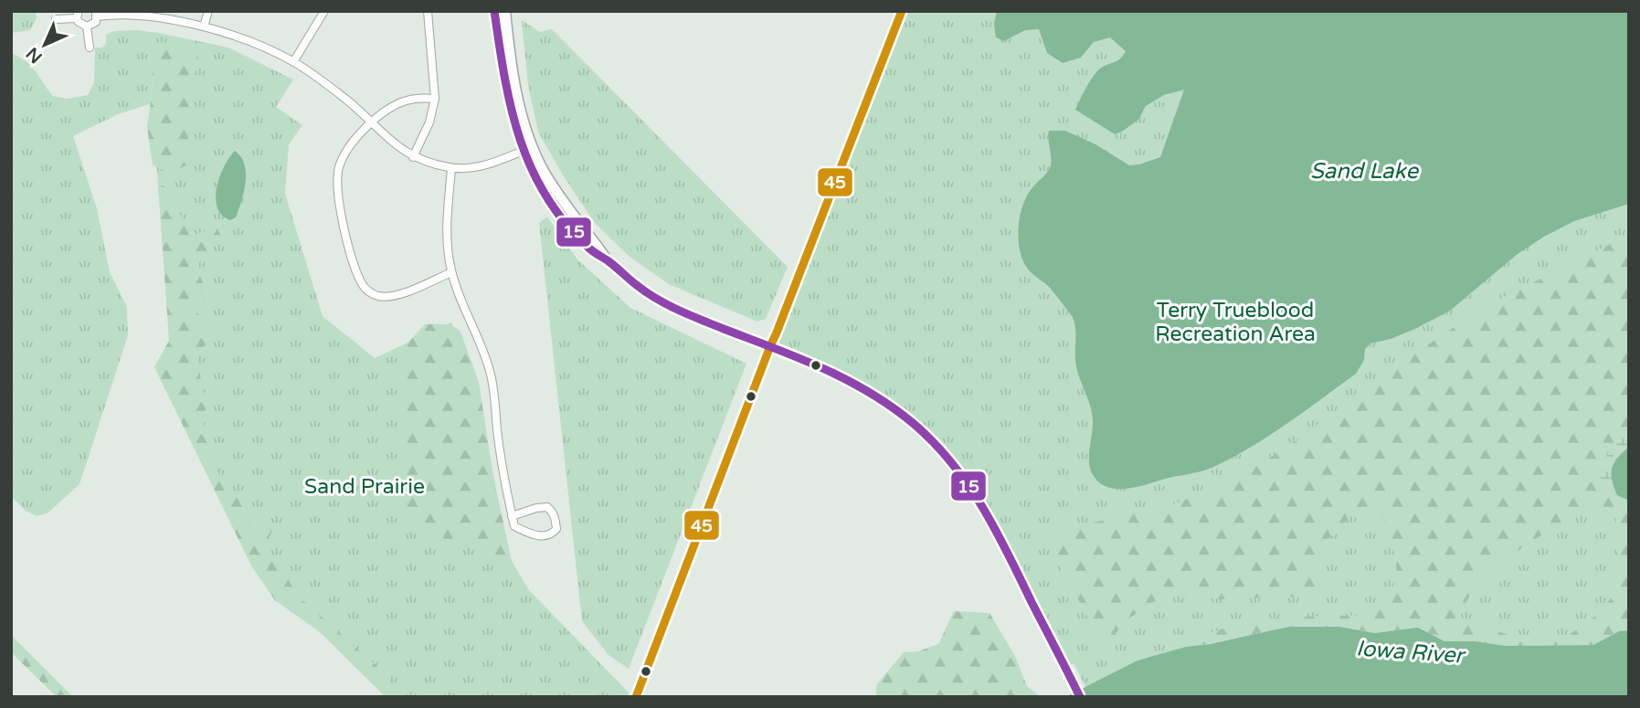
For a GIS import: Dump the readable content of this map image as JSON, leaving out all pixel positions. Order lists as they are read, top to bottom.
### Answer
{
  "water": ["Sand Lake", "Iowa River"],
  "parks": ["Terry Trueblood Recreation Area", "Sand Prairie"],
  "lines": ["transit line 45", "transit line 15"],
  "north": "bottom left"
}
